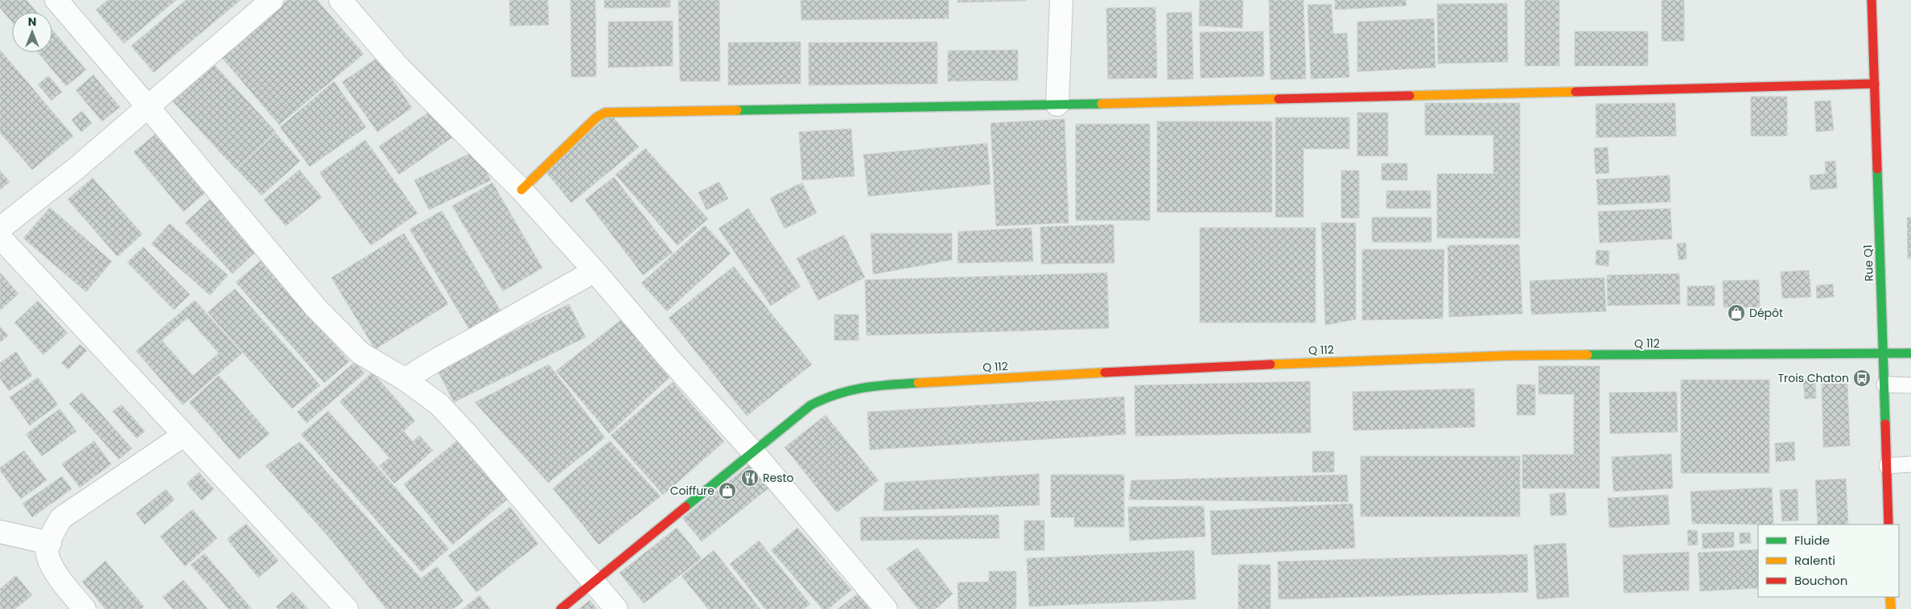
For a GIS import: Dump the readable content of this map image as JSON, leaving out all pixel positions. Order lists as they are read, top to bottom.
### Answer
{
  "streets": {
    "street": ["Rue Q1", "Q 112"]
  },
  "crossings": [
    ["Rue Q1", "Q 112"]
  ],
  "places": {
    "shop": ["Dépôt", "Coiffure"],
    "bus stop": ["Trois Chaton"],
    "restaurant": ["Resto"]
  },
  "legend": ["Fluide", "Ralenti", "Bouchon"],
  "north": "top"
}
